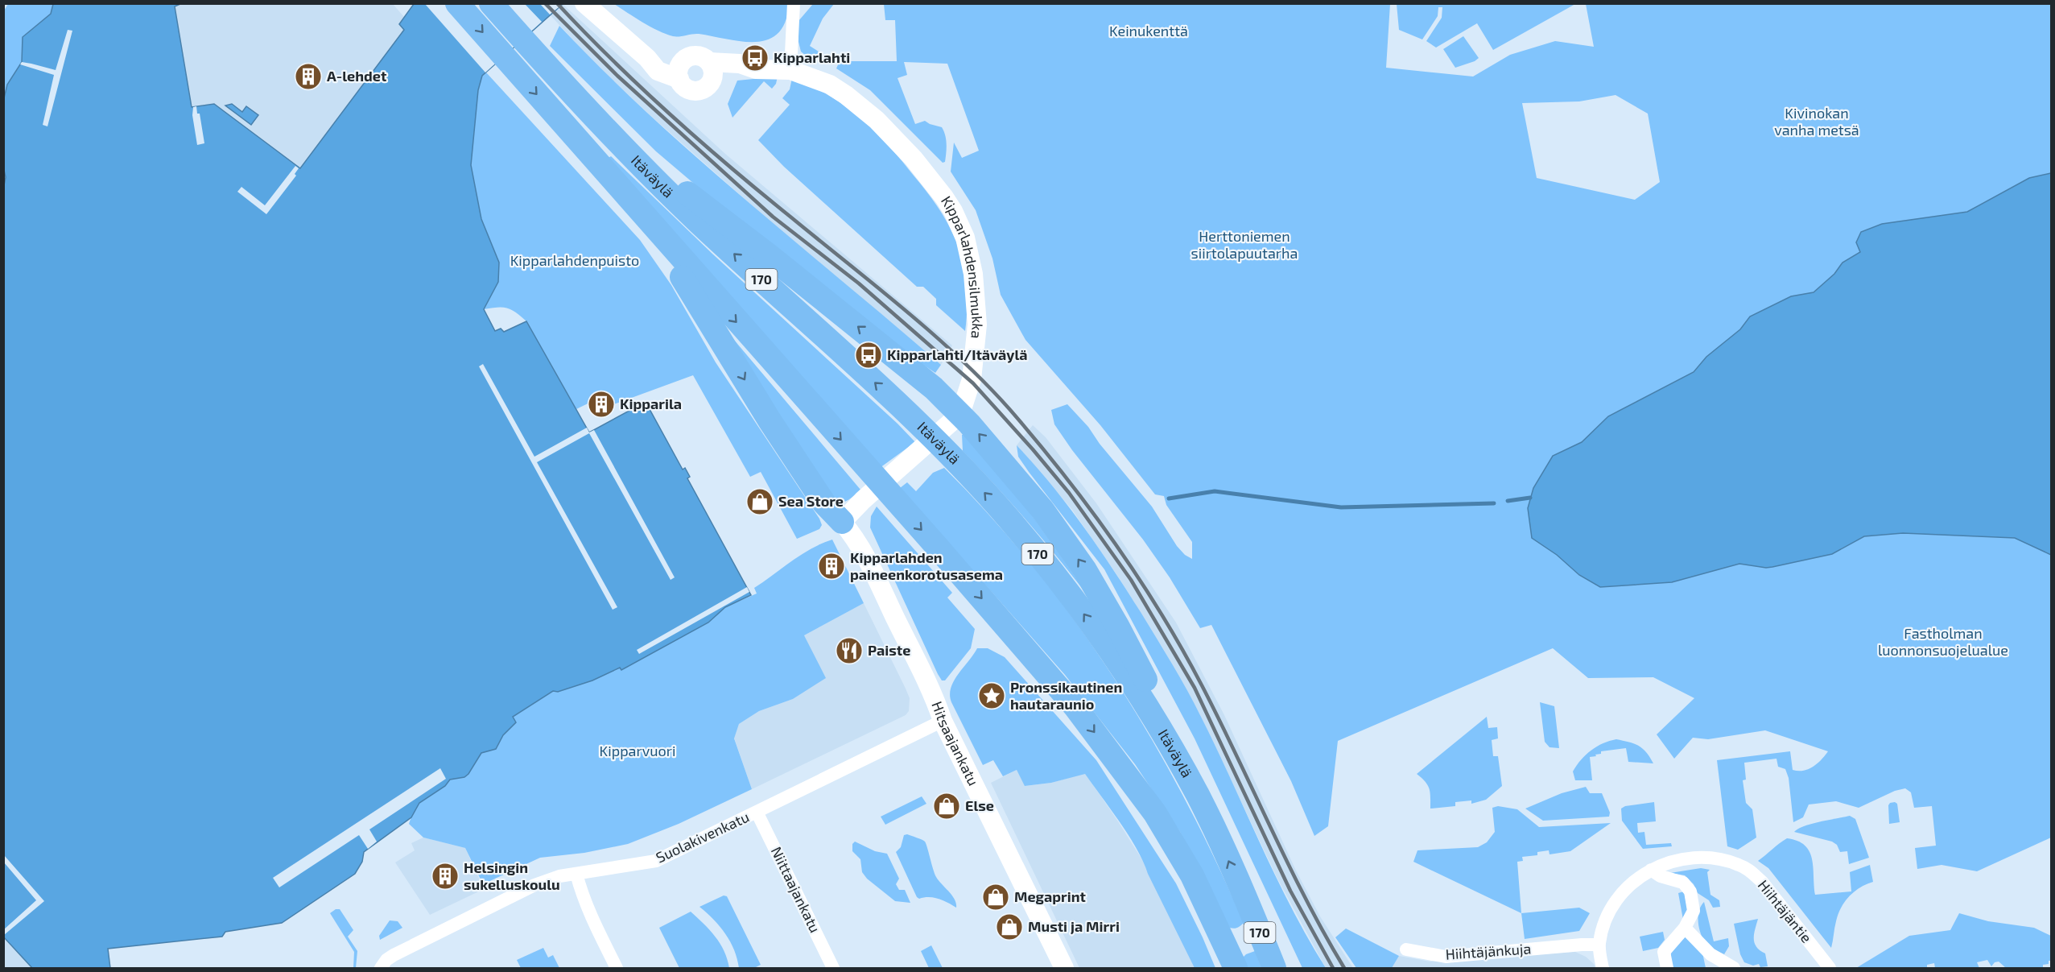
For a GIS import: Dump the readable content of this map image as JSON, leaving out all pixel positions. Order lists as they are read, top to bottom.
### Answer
{
  "streets": {
    "highway": ["Itäväylä", "170"],
    "main road": ["Kipparlahdensilmukka", "Hitsaajankatu"],
    "street": [
      "Suolakivenkatu",
      "Niittaajankatu",
      "Hiihtäjäntie",
      "Hiihtäjänkuja"
    ]
  },
  "crossings": [
    ["Kipparlahdensilmukka", "Hitsaajankatu"],
    ["Hitsaajankatu", "Suolakivenkatu"],
    ["Suolakivenkatu", "Niittaajankatu"],
    ["Hiihtäjäntie", "Hiihtäjänkuja"]
  ],
  "parks": [
    "Keinukenttä",
    "Kivinokan vanha metsä",
    "Herttoniemen siirtolapuutarha",
    "Kipparlahdenpuisto",
    "Fastholman luonnonsuojelualue",
    "Kipparvuori"
  ],
  "places": {
    "bus stop": ["Kipparlahti", "Kipparlahti/Itäväylä"],
    "building": [
      "A-lehdet",
      "Kipparila",
      "Kipparlahden paineenkorotusasema",
      "Helsingin sukelluskoulu"
    ],
    "shop": [
      "Sea Store",
      "Else",
      "Megaprint",
      "Musti ja Mirri"
    ],
    "restaurant": ["Paiste"],
    "place": ["Pronssikautinen hautaraunio"]
  }
}
